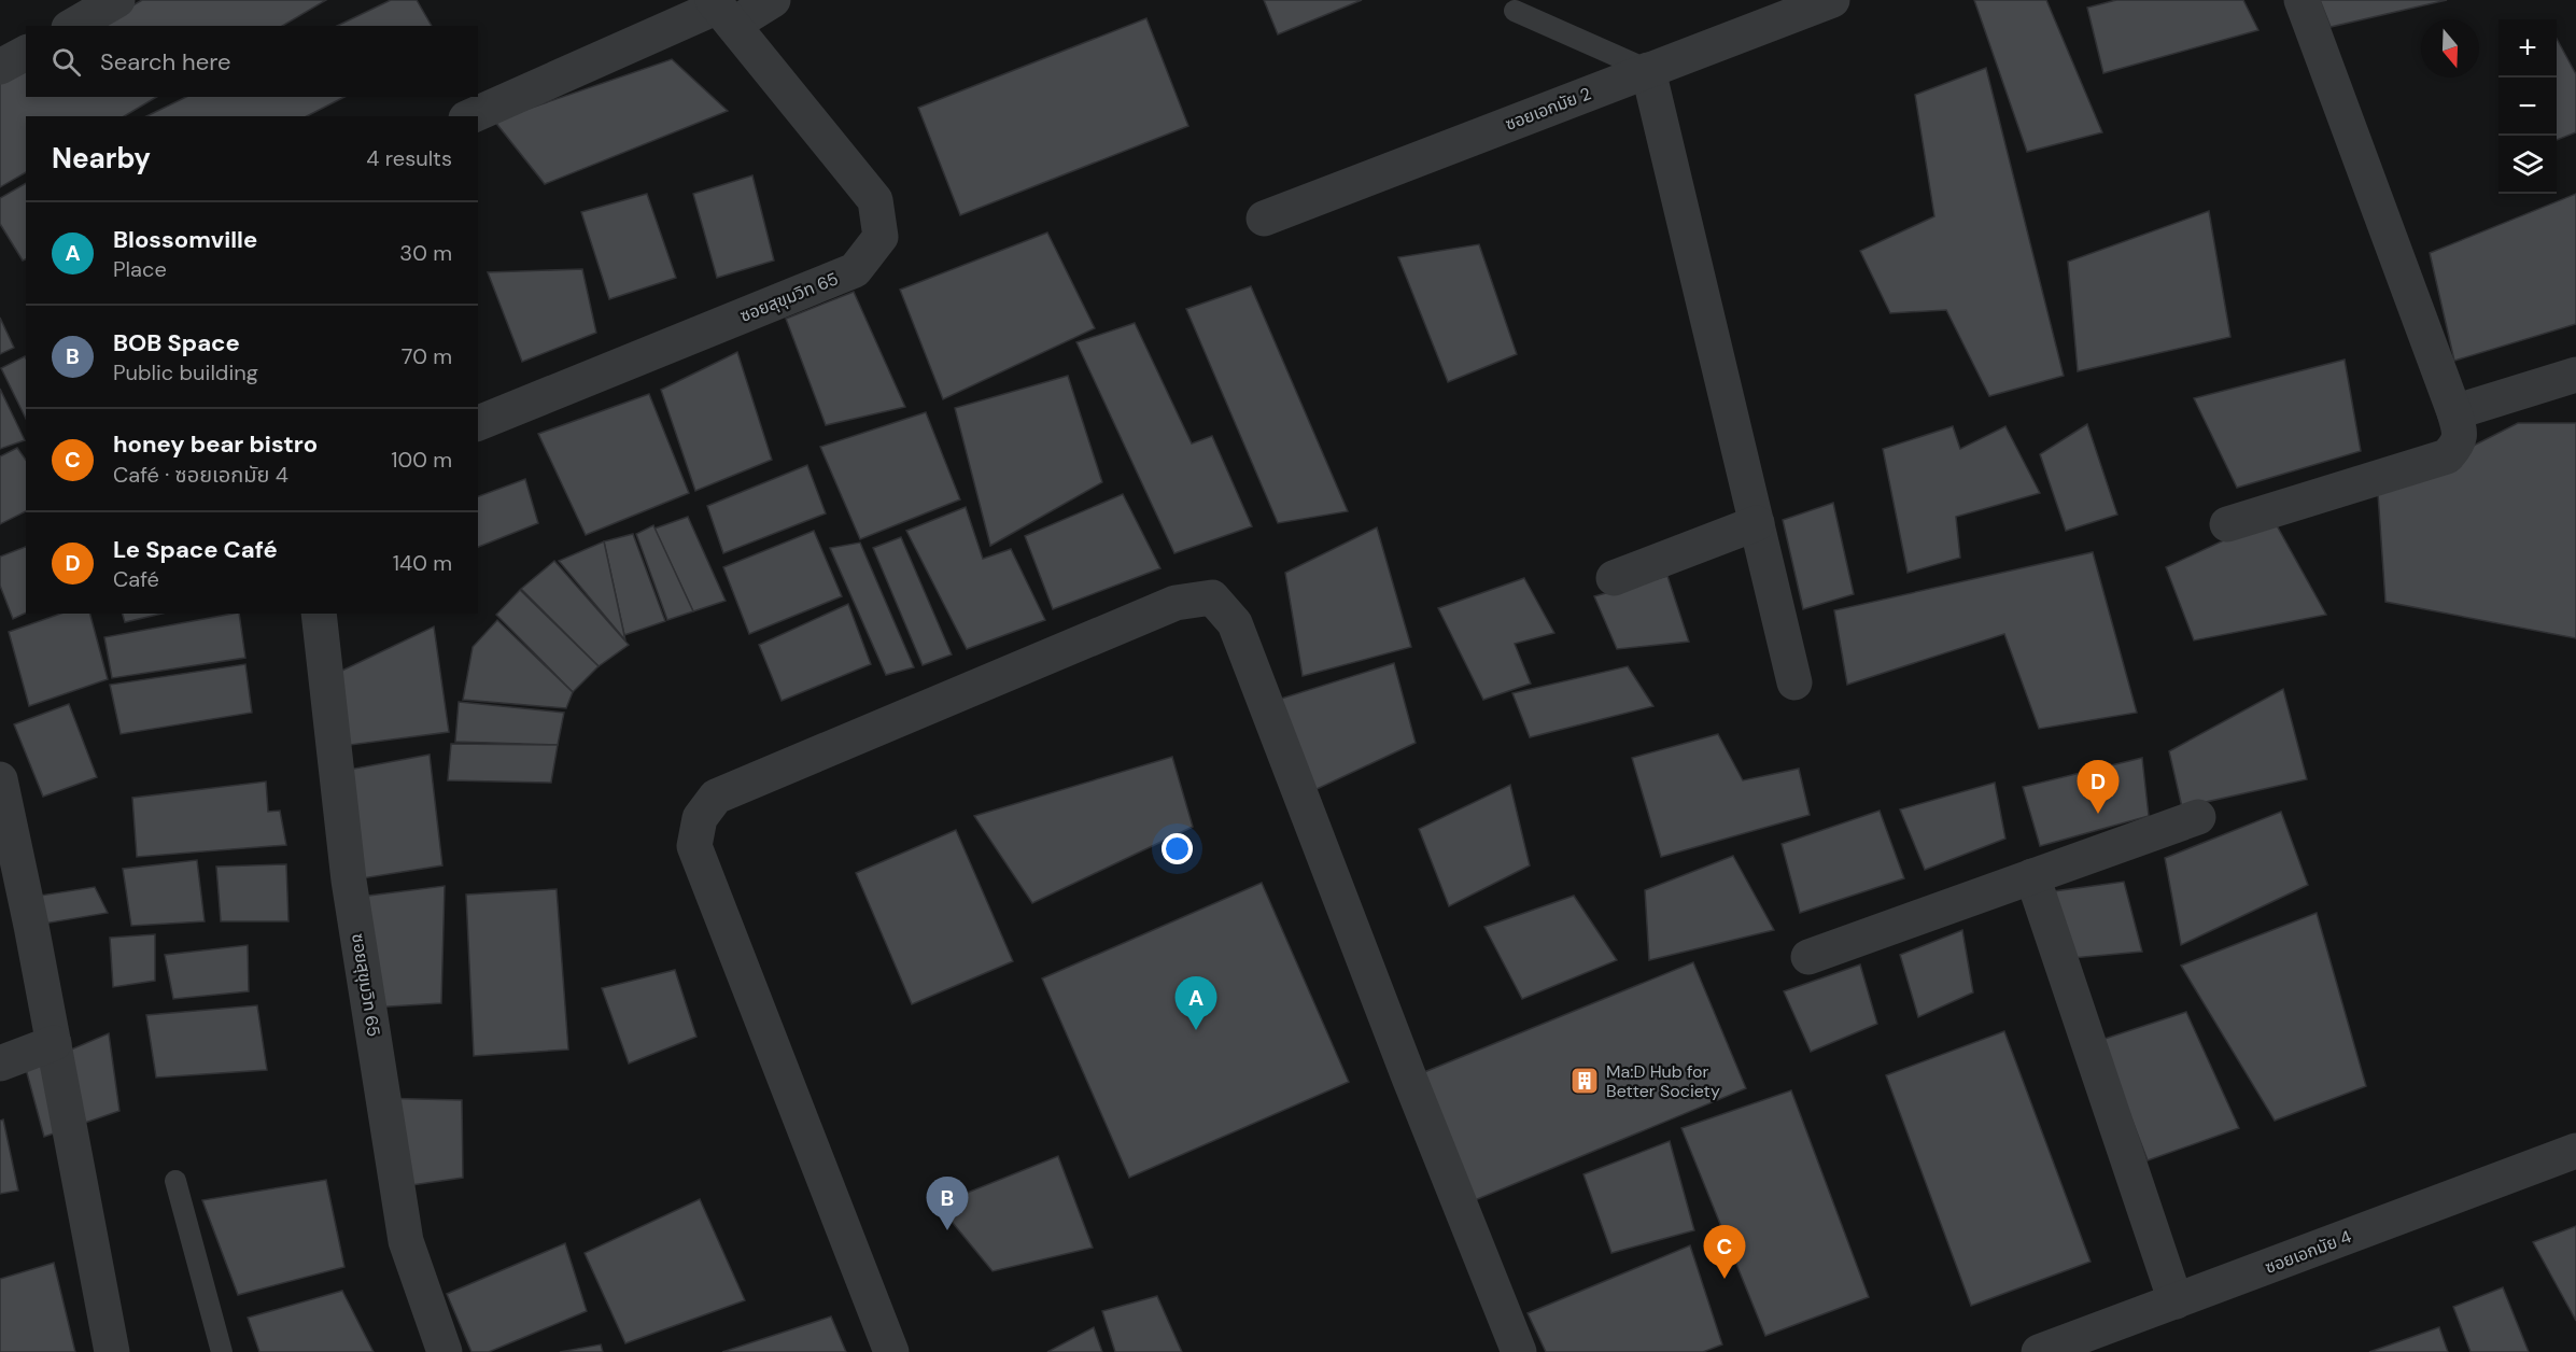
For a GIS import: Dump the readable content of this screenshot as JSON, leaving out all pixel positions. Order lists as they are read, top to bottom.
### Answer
{
  "streets": {
    "street": ["ซอยเอกมัย 2", "ซอยสุขุมวิท 65", "ซอยเอกมัย 4"]
  },
  "places": {
    "building": ["Ma:D Hub for Better Society"]
  },
  "north": "bottom",
  "page": {
    "map_buttons": ["+", "−"],
    "search": "Search here",
    "heading": ["Nearby", "4 results"],
    "list": [
      {
        "mark": "A",
        "name": "Blossomville",
        "note": "Place",
        "value": "30 m"
      },
      {
        "mark": "B",
        "name": "BOB Space",
        "note": "Public building",
        "value": "70 m"
      },
      {
        "mark": "C",
        "name": "honey bear bistro",
        "note": "Café · ซอยเอกมัย 4",
        "value": "100 m"
      },
      {
        "mark": "D",
        "name": "Le Space Café",
        "note": "Café",
        "value": "140 m"
      }
    ],
    "pins": [
      "D",
      "A",
      "B",
      "C"
    ]
  }
}
